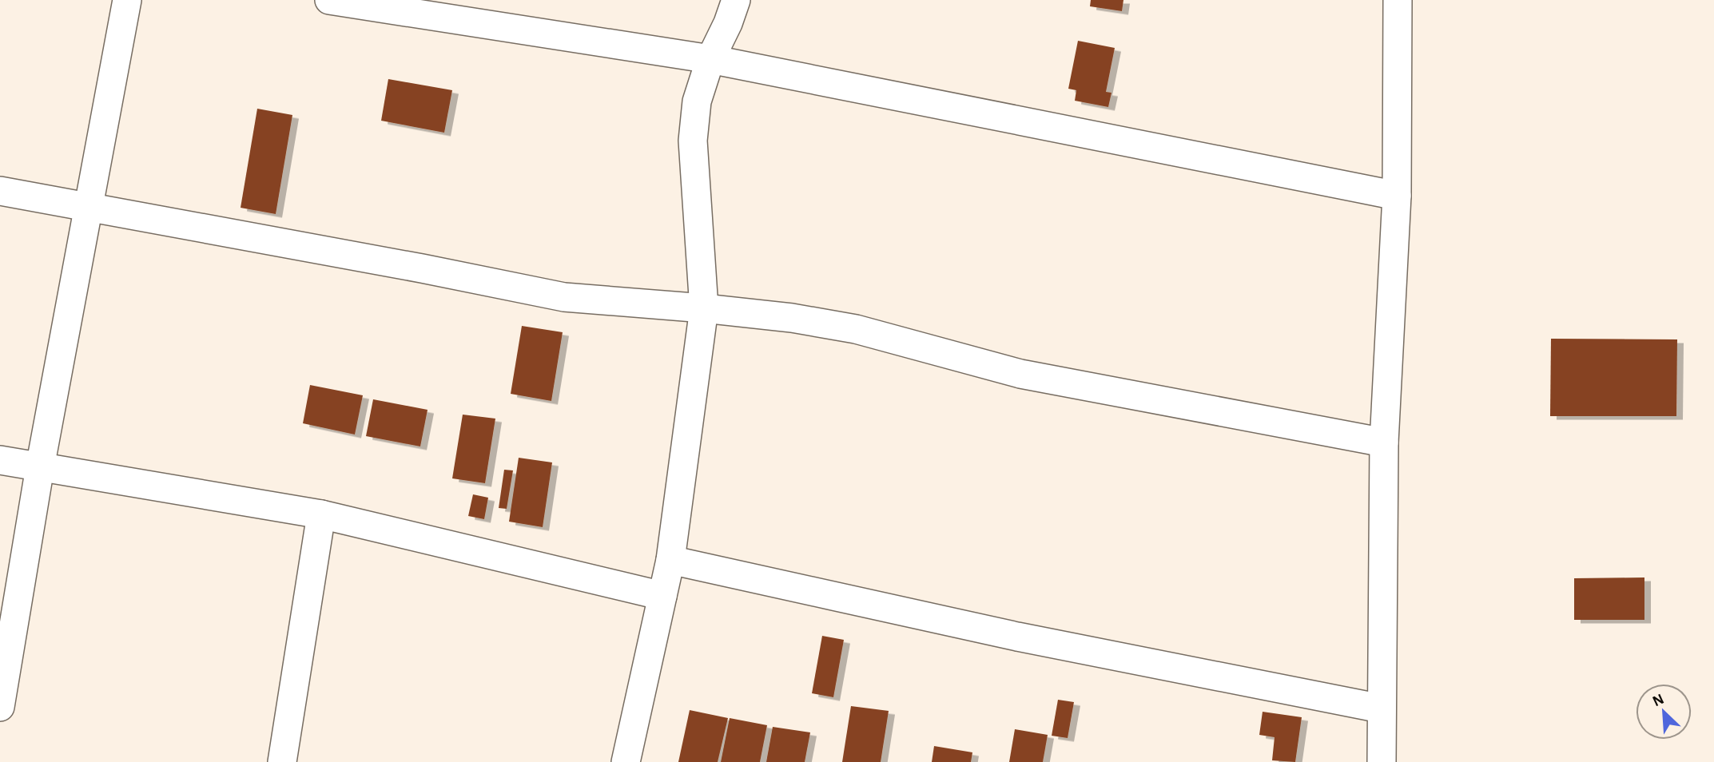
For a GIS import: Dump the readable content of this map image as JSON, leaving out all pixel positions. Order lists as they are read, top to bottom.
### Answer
{
  "north": "top left"
}
